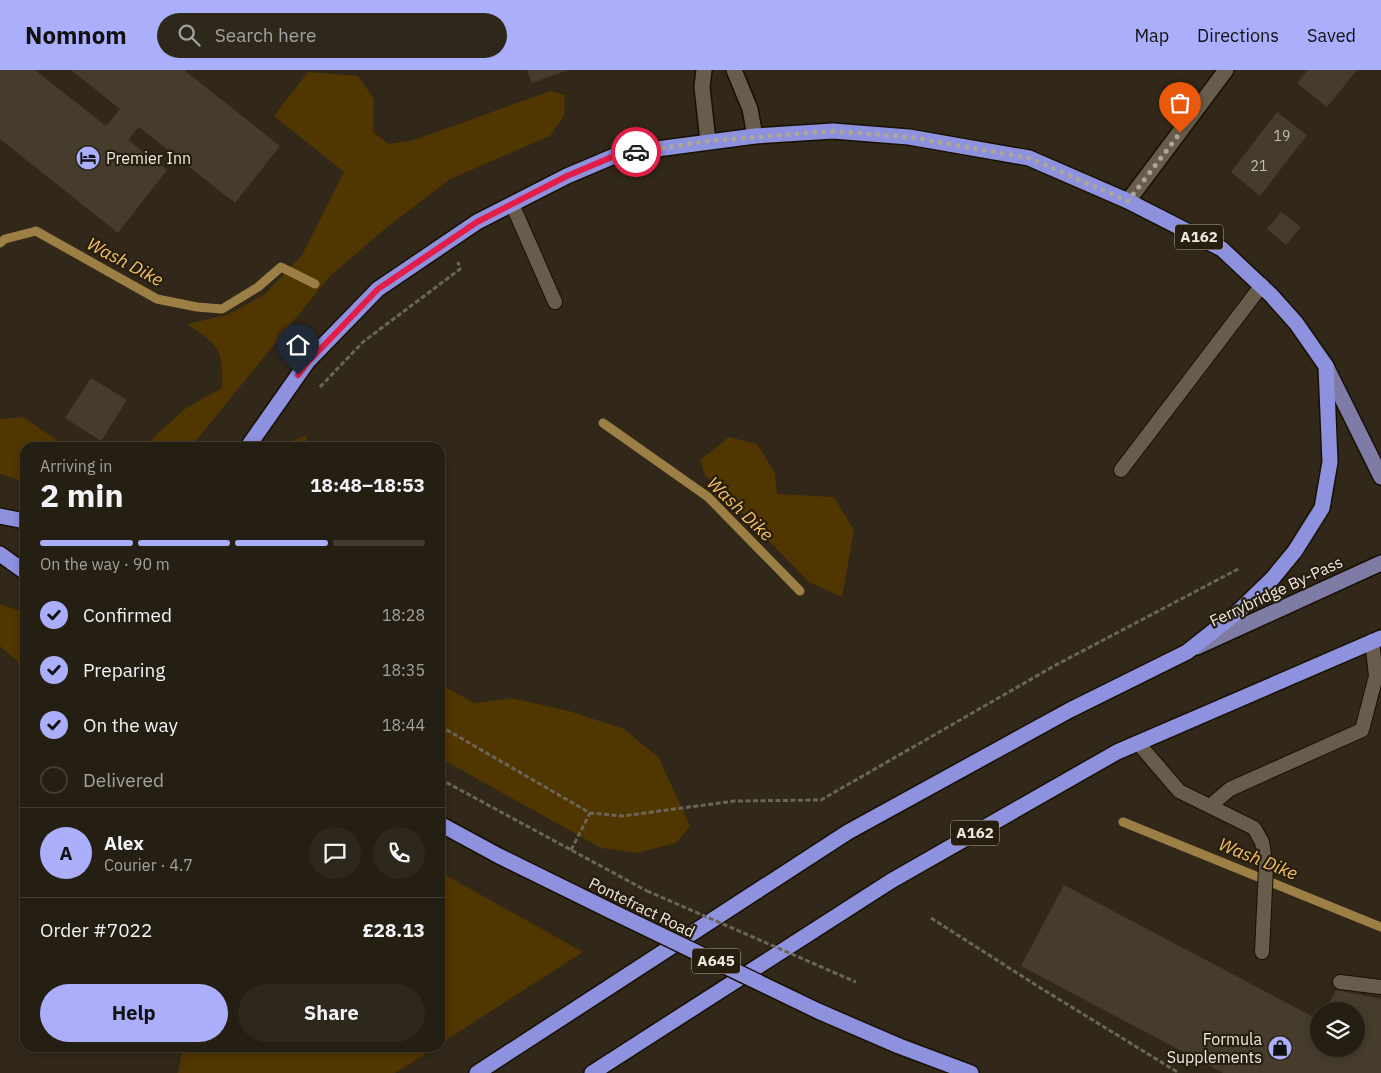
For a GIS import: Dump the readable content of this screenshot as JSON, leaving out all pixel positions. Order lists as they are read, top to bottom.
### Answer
{
  "streets": {
    "highway": ["A162", "Pontefract Road", "A645"],
    "main road": ["Ferrybridge By-Pass"]
  },
  "water": ["Wash Dike"],
  "places": {
    "hotel": ["Premier Inn"],
    "shop": ["Formula Supplements"]
  },
  "house_numbers": ["19", "21"],
  "page": {
    "header": "Nomnom",
    "search": "Search here",
    "nav": ["Map", "Directions", "Saved"],
    "heading": ["2 min", "Arriving in", "18:48–18:53"],
    "panel": [
      "Alex",
      "Courier · 4.7",
      "Order #7022",
      "£28.13"
    ],
    "bar": "On the way · 90 m",
    "list": [
      ["Confirmed", "18:28"],
      ["Preparing", "18:35"],
      ["On the way", "18:44"],
      "Delivered"
    ],
    "round": "A",
    "buttons": ["Help", "Share"]
  }
}
